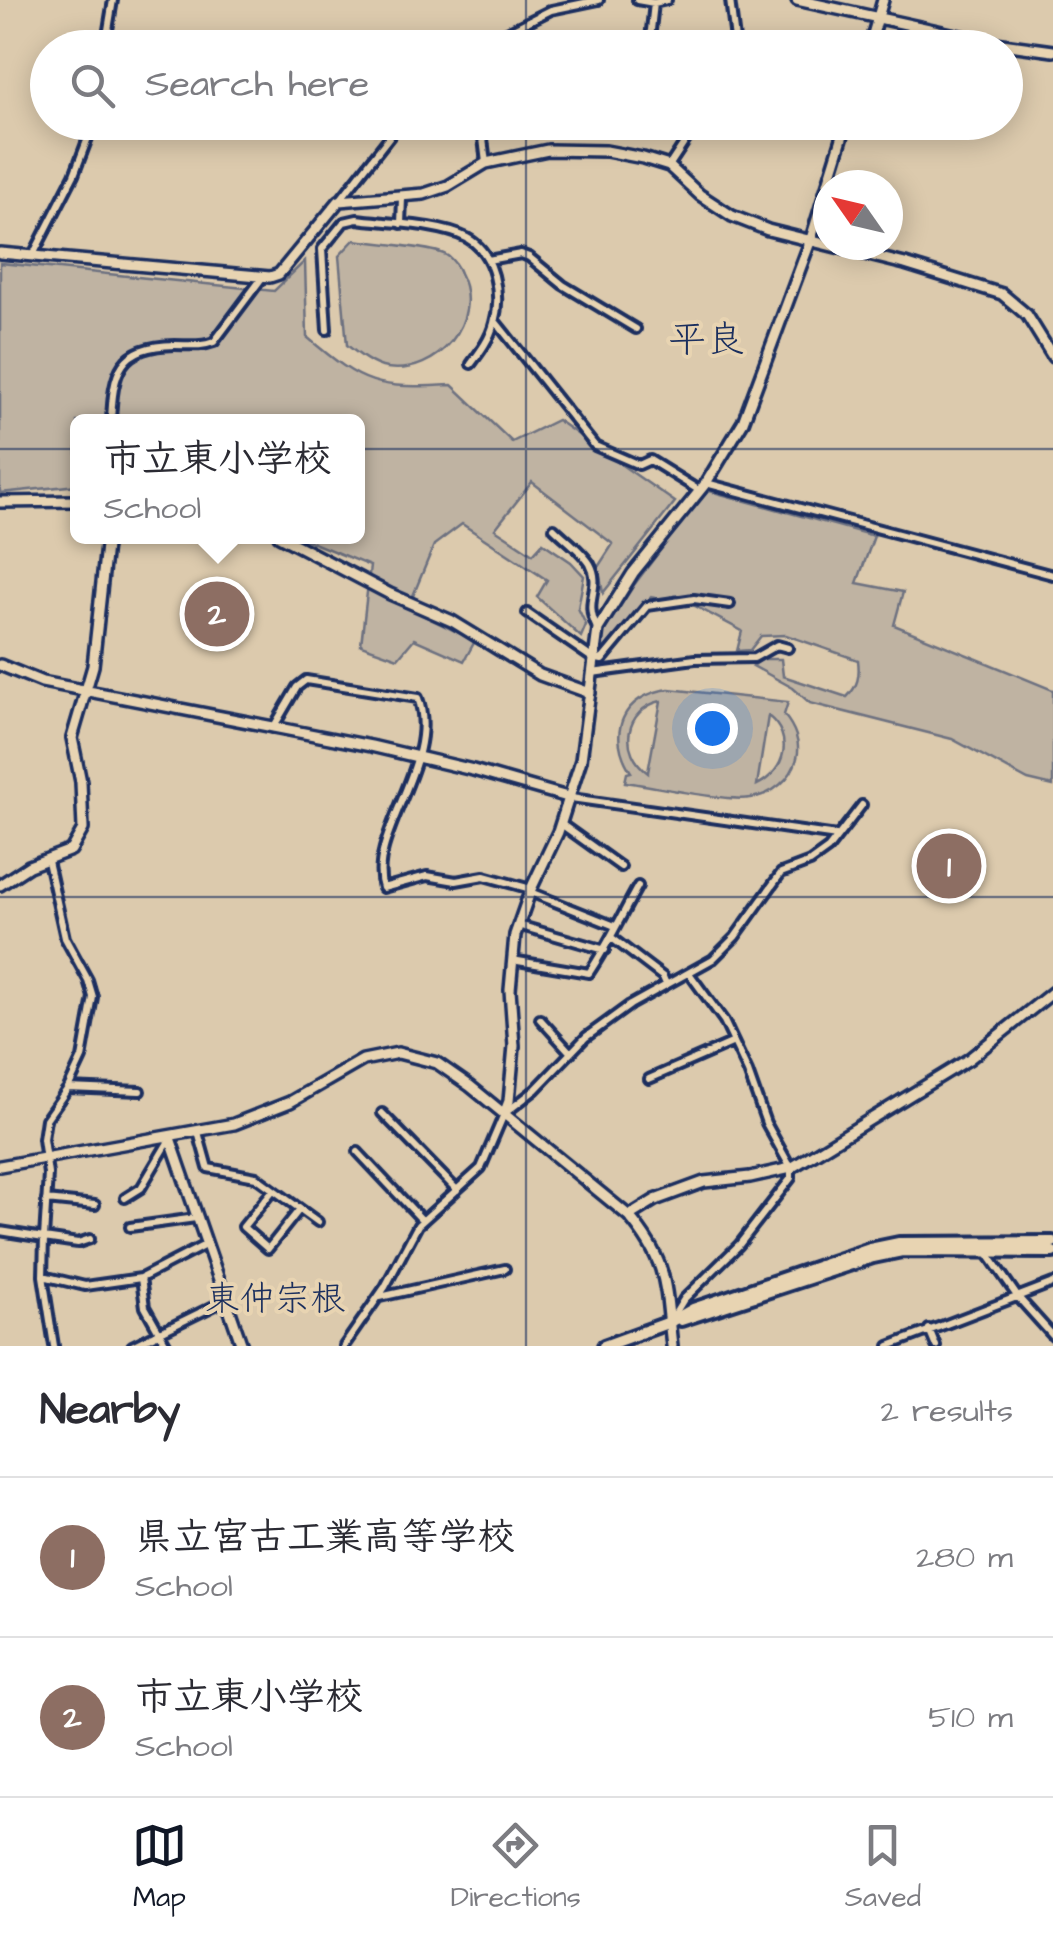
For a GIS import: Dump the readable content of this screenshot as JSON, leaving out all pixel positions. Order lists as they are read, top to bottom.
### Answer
{
  "districts": ["平良", "東仲宗根"],
  "north": "top left",
  "page": {
    "search": "Search here",
    "popup": ["市立東小学校", "School"],
    "pins": ["2", "1"],
    "heading": ["Nearby", "2 results"],
    "list": [
      {
        "mark": "1",
        "name": "県立宮古工業高等学校",
        "note": "School",
        "value": "280 m"
      },
      {
        "mark": "2",
        "name": "市立東小学校",
        "note": "School",
        "value": "510 m"
      }
    ],
    "nav": ["Map", "Directions", "Saved"]
  }
}
